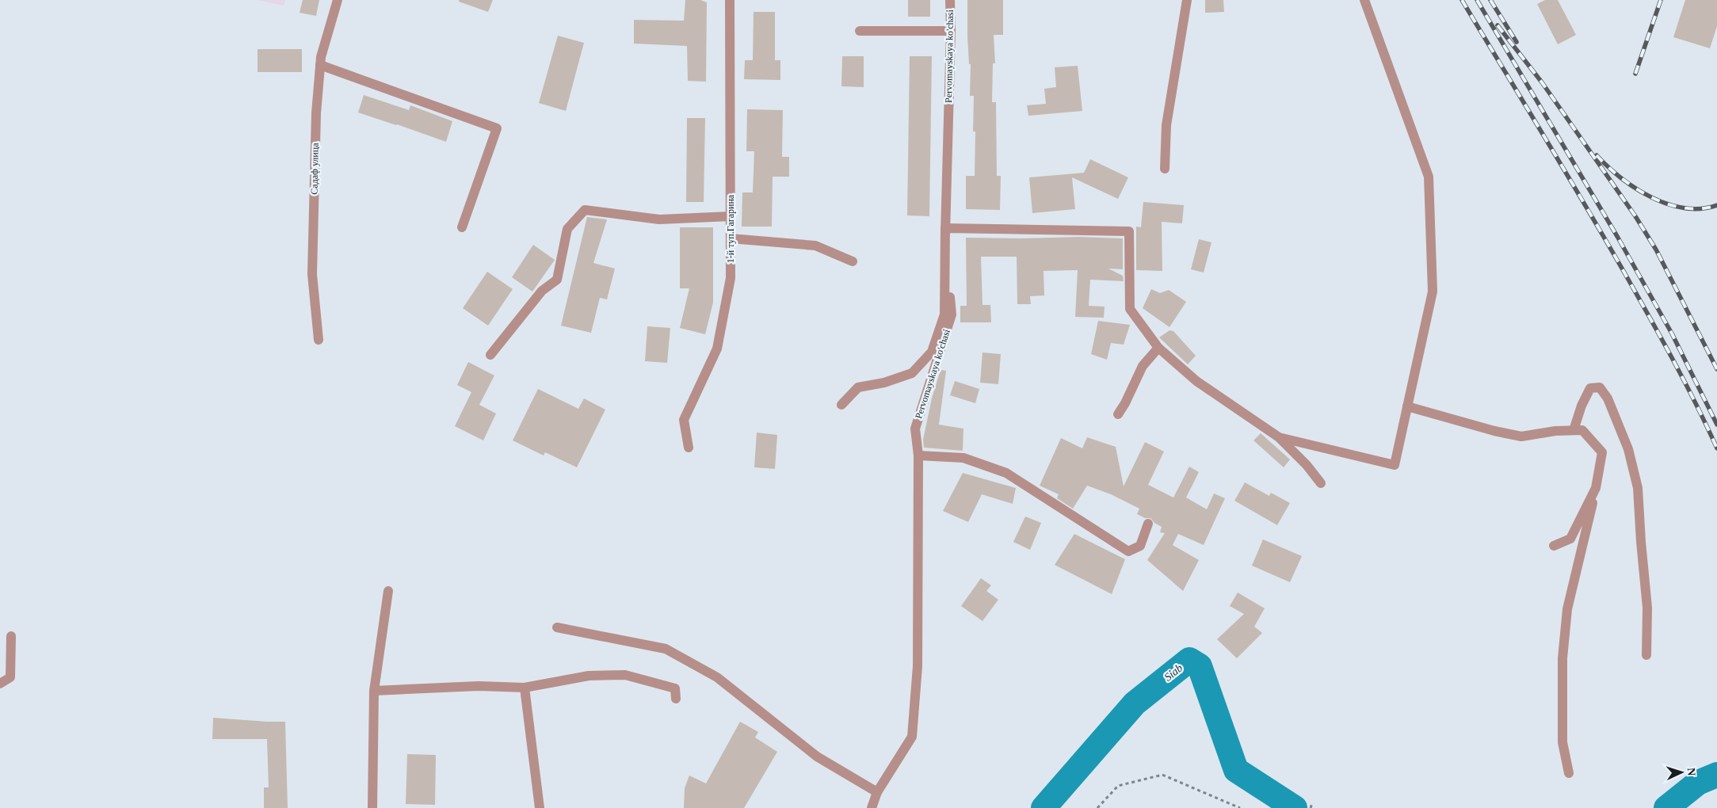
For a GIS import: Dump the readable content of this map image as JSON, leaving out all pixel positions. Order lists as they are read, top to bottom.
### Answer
{
  "streets": {
    "street": ["Pervomayskaya ko'chasi", "Садаф улица", "1-й туп.Гагарина"]
  },
  "water": ["Siab"],
  "north": "right"
}
